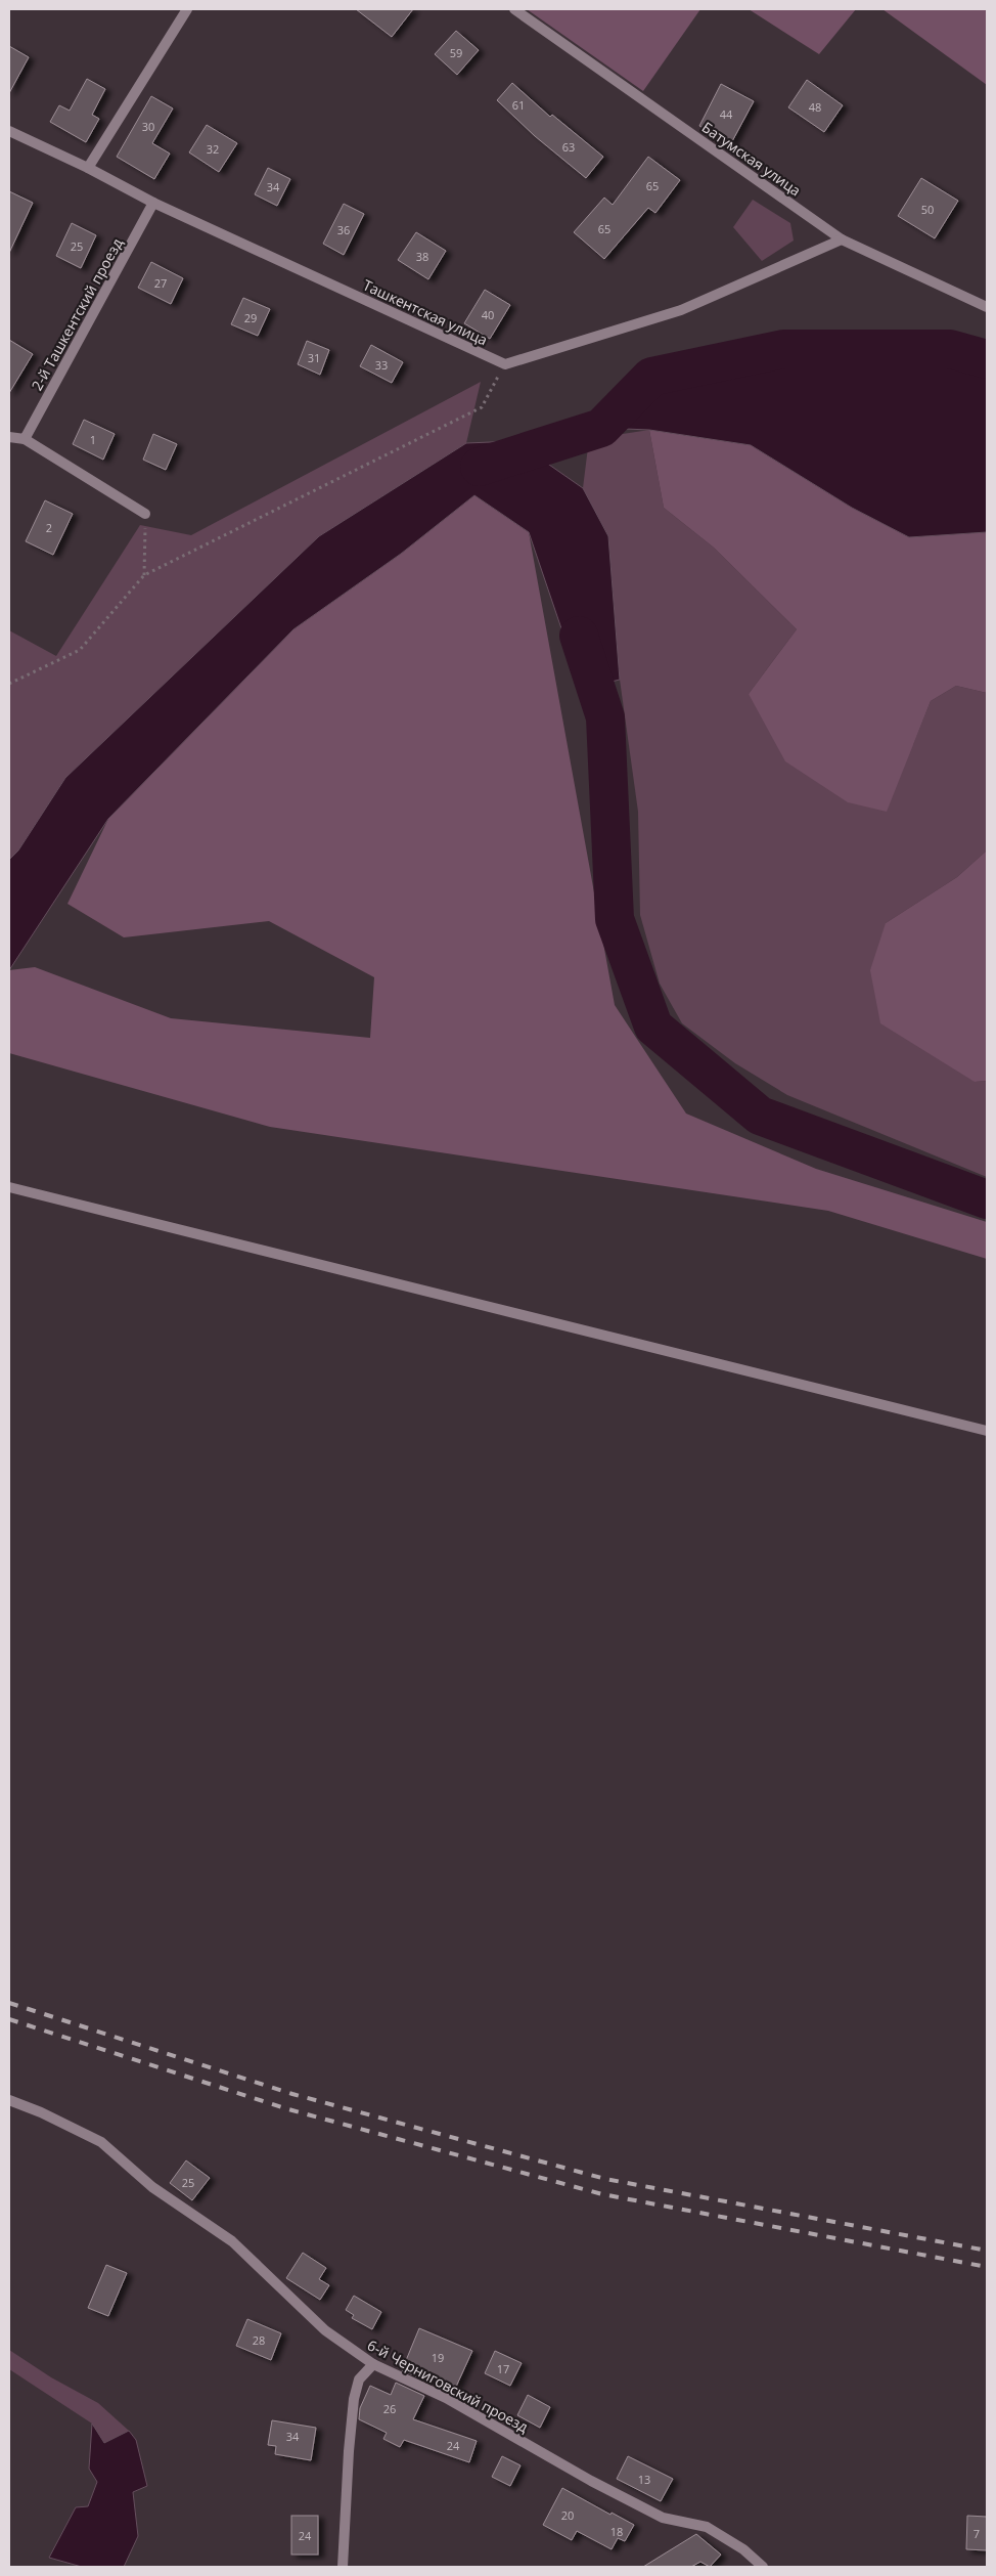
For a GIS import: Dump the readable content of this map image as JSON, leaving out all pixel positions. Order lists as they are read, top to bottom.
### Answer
{
  "streets": {
    "street": [
      "Батумская улица",
      "Ташкентская улица",
      "2-й Ташкентский проезд",
      "6-й Черниговский проезд"
    ]
  },
  "crossings": [
    ["Ташкентская улица", "2-й Ташкентский проезд"]
  ],
  "house_numbers": [
    "59",
    "61",
    "48",
    "44",
    "30",
    "63",
    "32",
    "65",
    "34",
    "50",
    "65",
    "36",
    "25",
    "38",
    "27",
    "40",
    "29",
    "31",
    "33",
    "1",
    "2",
    "25",
    "28",
    "19",
    "17",
    "26",
    "34",
    "24",
    "13",
    "20",
    "18",
    "7",
    "24"
  ]
}
